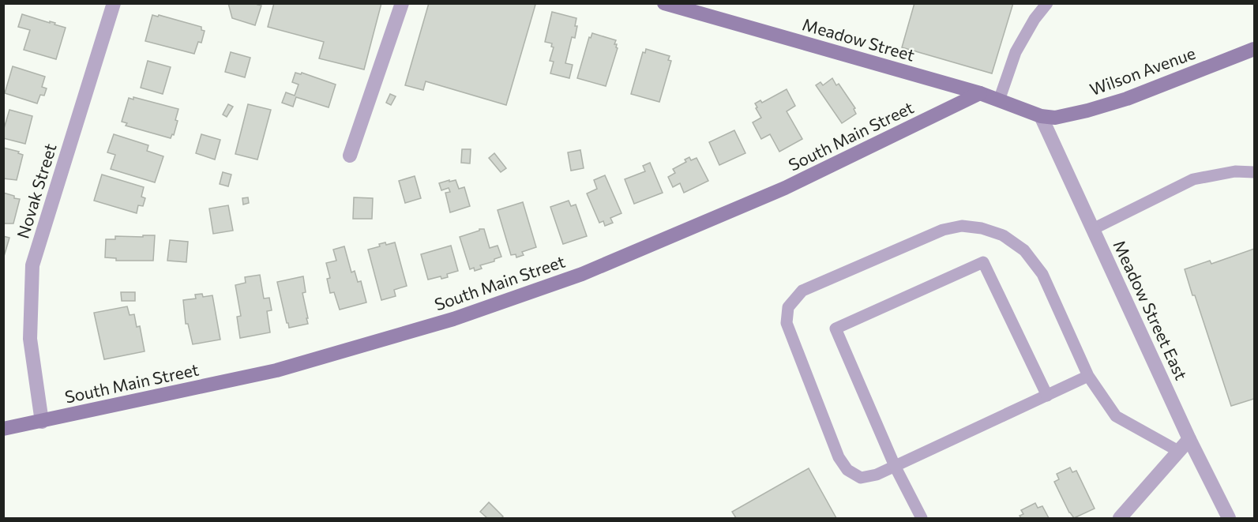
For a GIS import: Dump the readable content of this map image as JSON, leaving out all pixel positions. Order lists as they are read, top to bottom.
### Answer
{
  "streets": {
    "main road": ["Meadow Street", "Wilson Avenue", "South Main Street"],
    "street": ["Novak Street", "Meadow Street East"]
  },
  "crossings": [
    ["Meadow Street", "Wilson Avenue"],
    ["Meadow Street", "South Main Street"],
    ["Meadow Street", "Meadow Street East"],
    ["Wilson Avenue", "Meadow Street East"],
    ["South Main Street", "Novak Street"]
  ]
}
